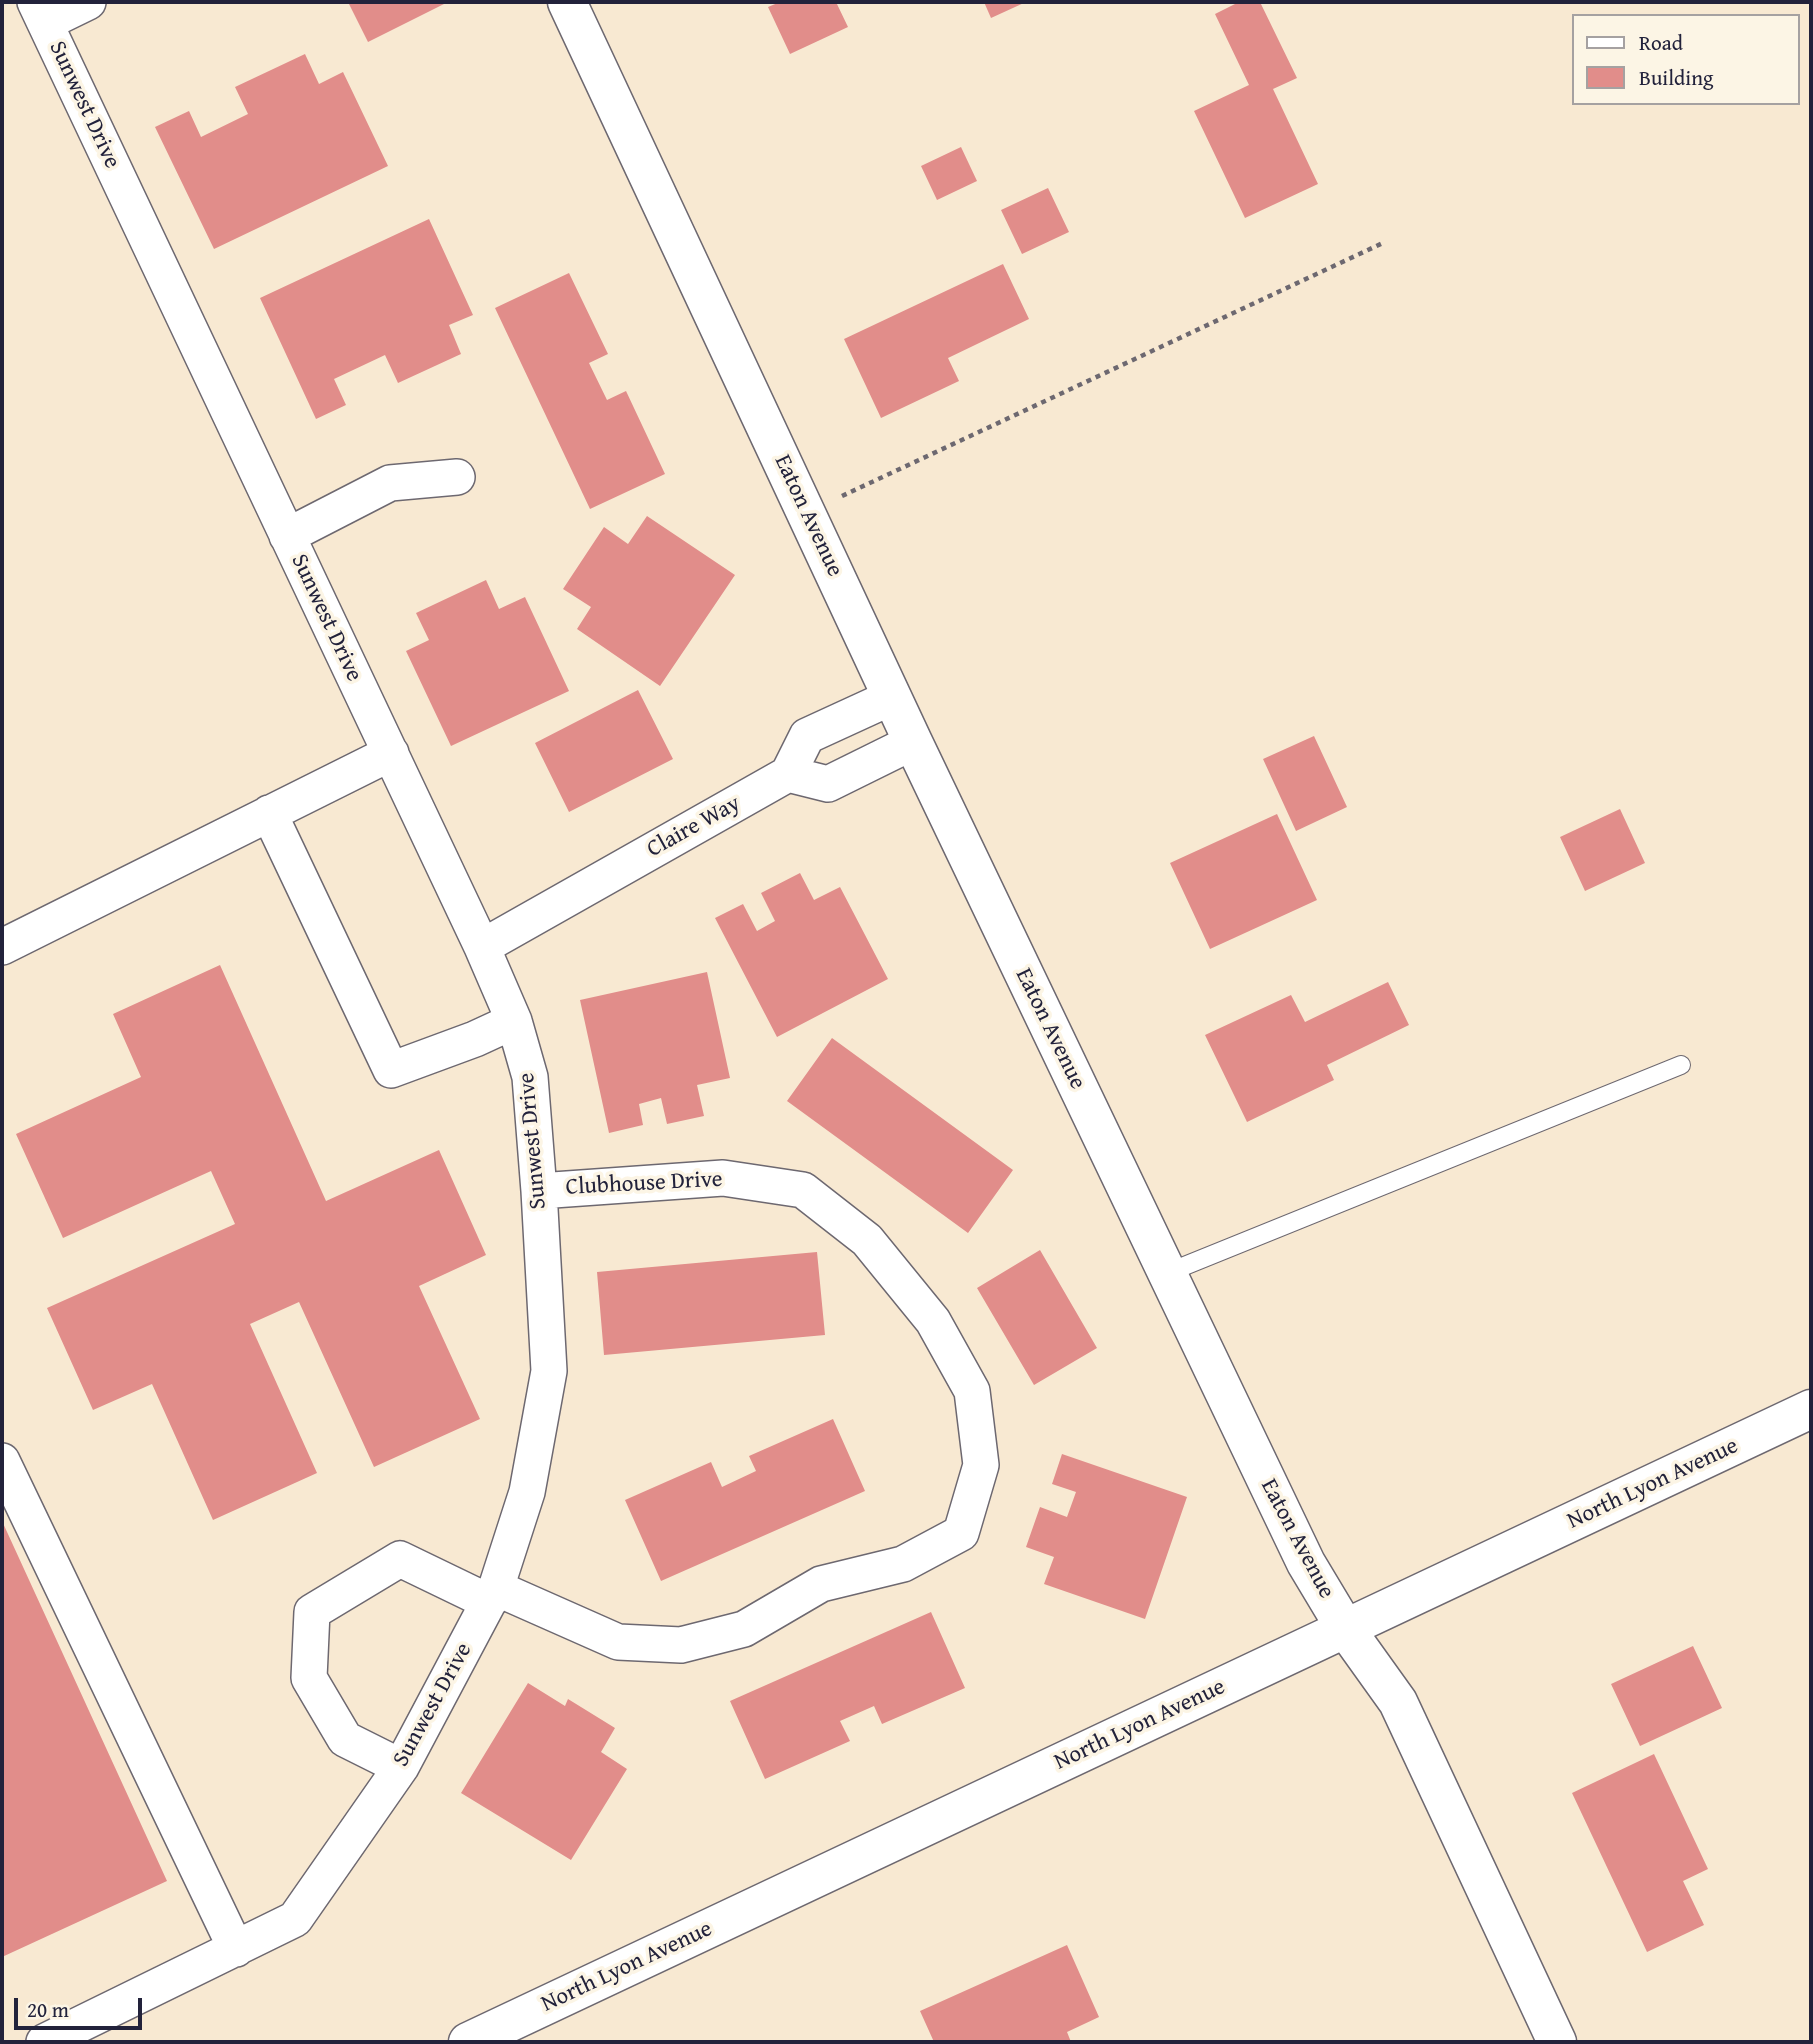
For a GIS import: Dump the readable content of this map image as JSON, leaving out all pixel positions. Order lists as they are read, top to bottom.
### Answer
{
  "streets": {
    "street": [
      "Sunwest Drive",
      "Eaton Avenue",
      "Claire Way",
      "Clubhouse Drive",
      "North Lyon Avenue"
    ]
  },
  "crossings": [
    ["Sunwest Drive", "Claire Way"],
    ["Sunwest Drive", "Clubhouse Drive"],
    ["Eaton Avenue", "North Lyon Avenue"]
  ],
  "legend": ["Road", "Building"],
  "scale_bar": "20 m"
}
